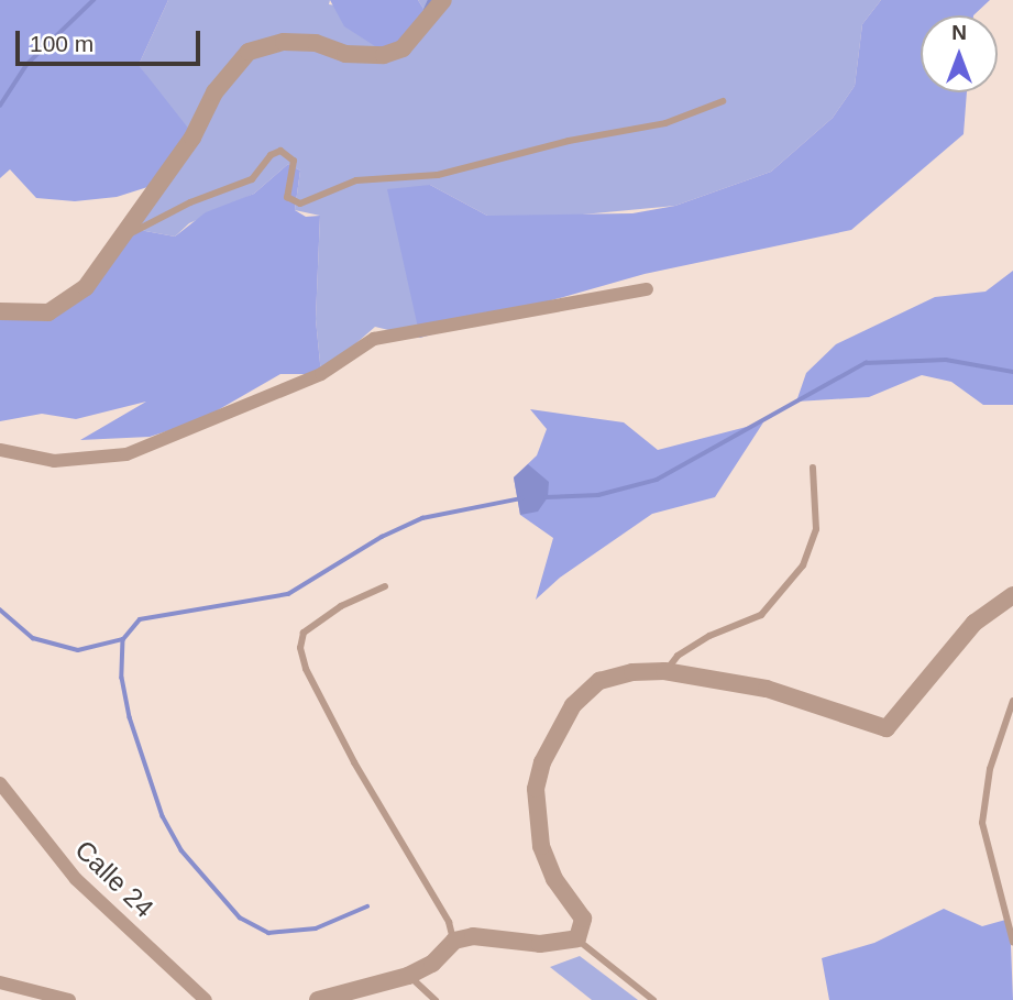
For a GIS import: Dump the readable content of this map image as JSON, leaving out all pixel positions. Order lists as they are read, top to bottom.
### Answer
{
  "streets": {
    "street": ["Calle 24"]
  },
  "scale_bar": "100 m",
  "north": "top"
}
